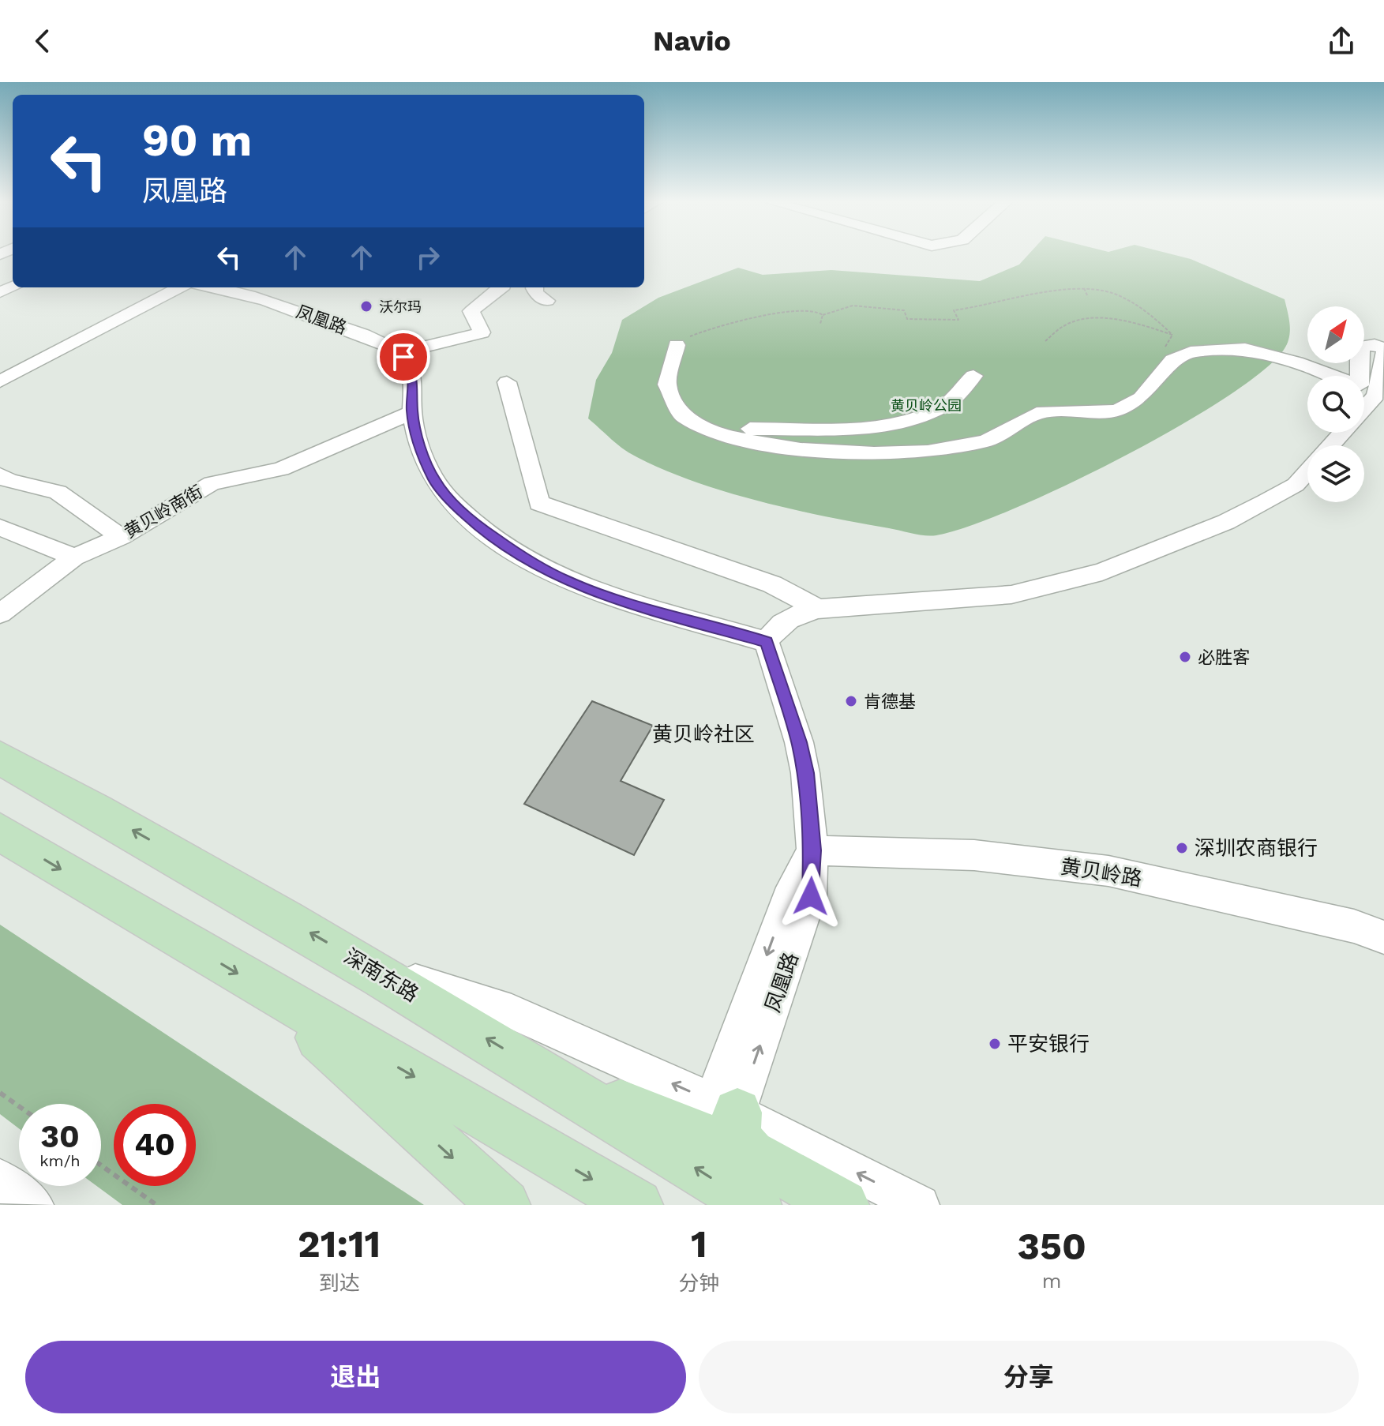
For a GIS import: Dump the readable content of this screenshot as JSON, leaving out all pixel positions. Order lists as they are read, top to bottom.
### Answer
{
  "streets": {
    "main road": ["深南东路"],
    "street": ["凤凰路", "黄贝岭南街", "黄贝岭路"]
  },
  "crossings": [
    ["凤凰路", "黄贝岭路"]
  ],
  "districts": ["黄贝岭社区"],
  "parks": ["黄贝岭公园"],
  "places": [
    "沃尔玛",
    "必胜客",
    "肯德基",
    "深圳农商银行",
    "平安银行"
  ],
  "north": "top right",
  "page": {
    "header": "Navio",
    "turn": ["90 m", "凤凰路"],
    "speed": "30 km/h",
    "limit": "40",
    "eta": [
      "21:11",
      "到达",
      "1",
      "分钟",
      "350",
      "m"
    ],
    "buttons": ["退出", "分享"]
  }
}
